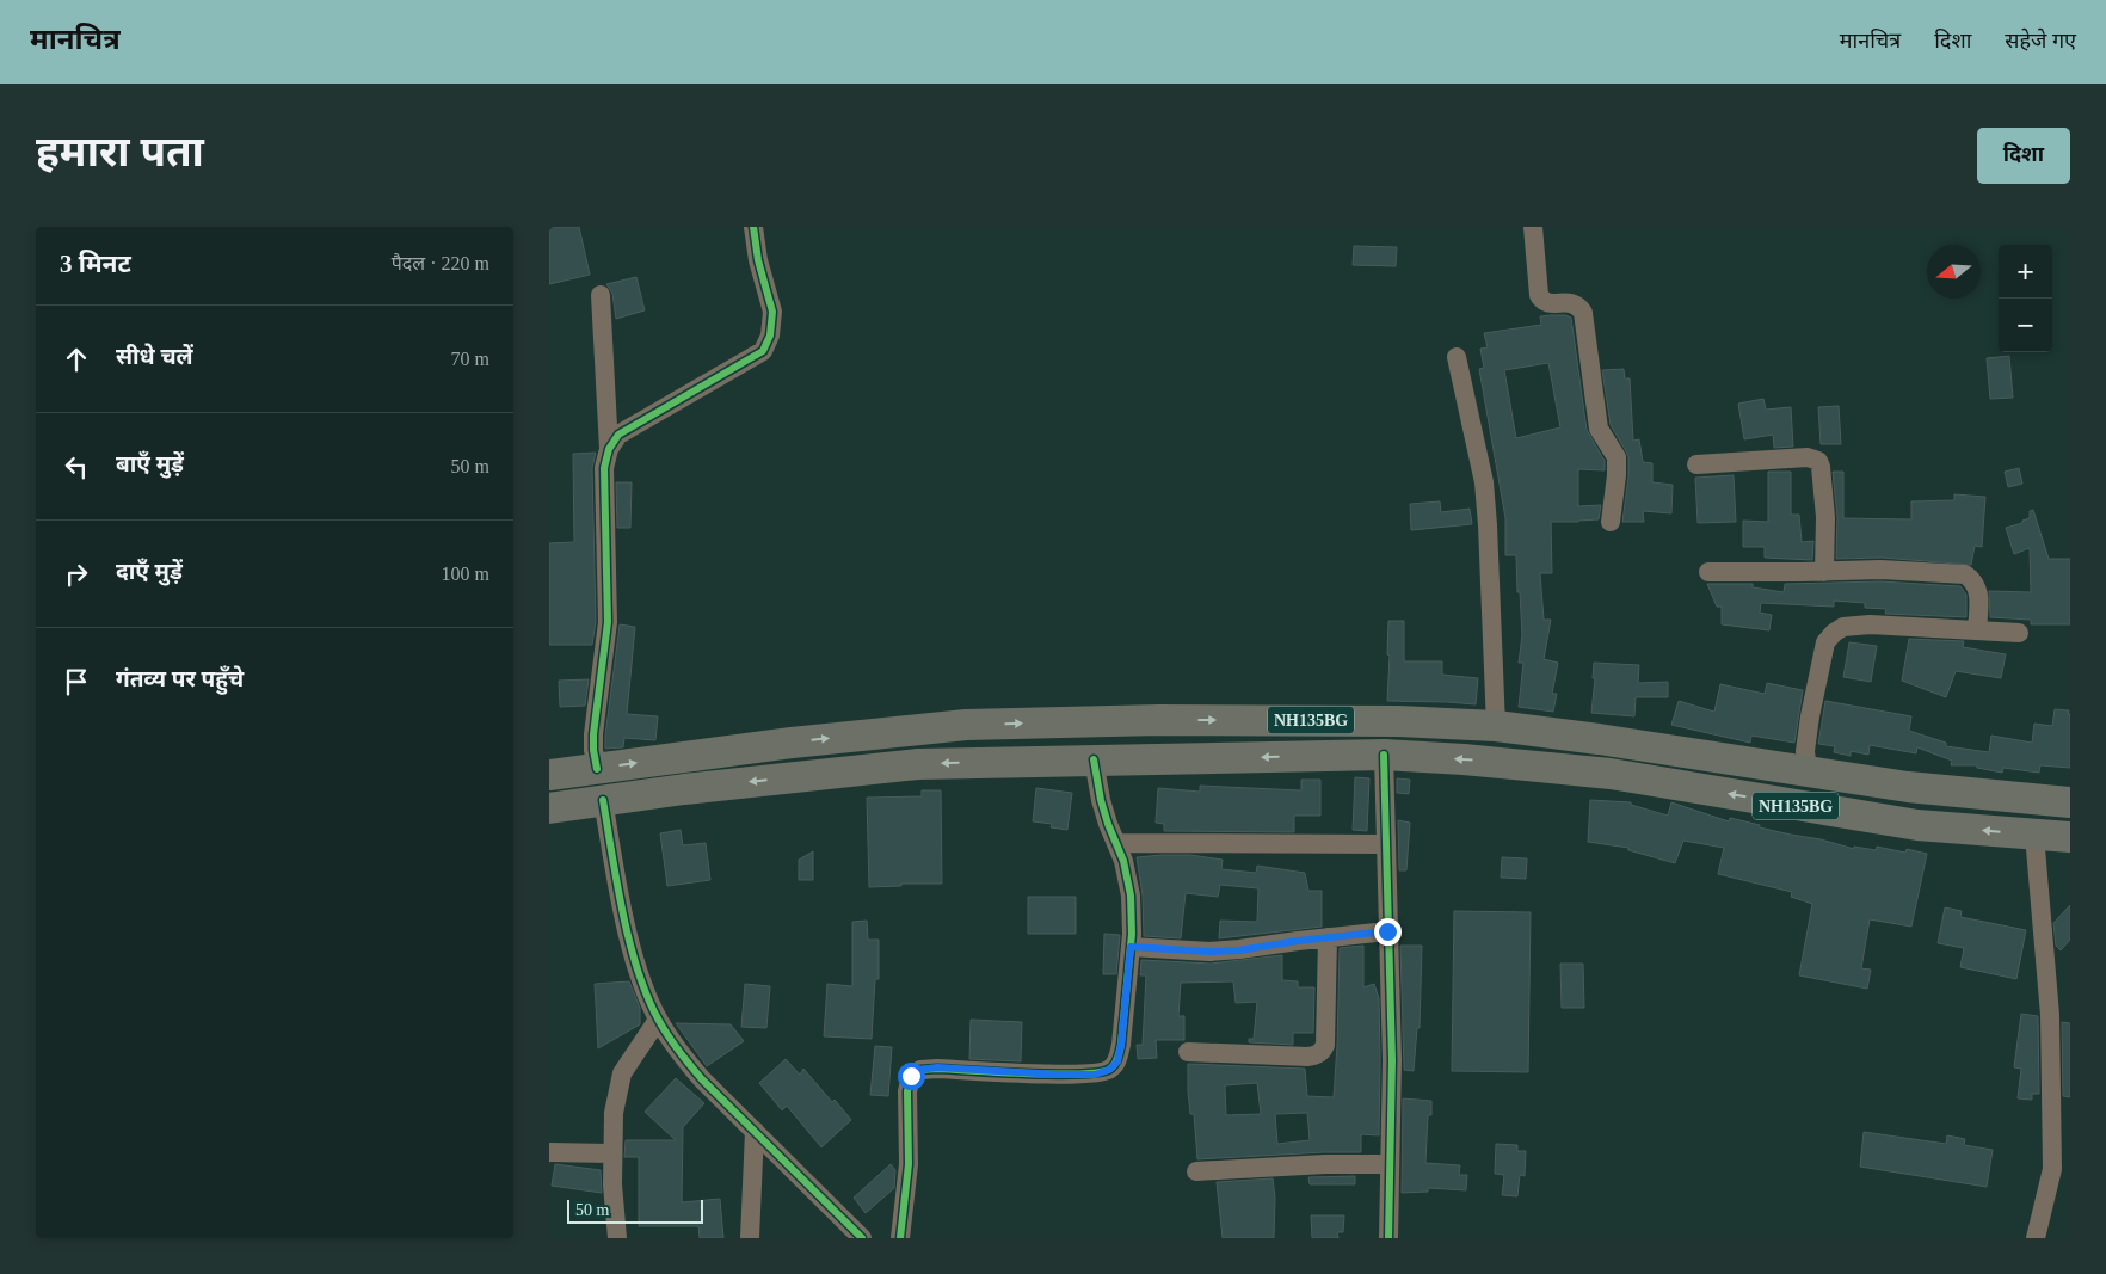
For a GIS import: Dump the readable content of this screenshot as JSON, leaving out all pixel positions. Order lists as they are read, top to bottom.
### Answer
{
  "streets": {
    "highway": ["NH135BG"]
  },
  "scale_bar": "50 m",
  "north": "left",
  "page": {
    "header": "मानचित्र",
    "nav": ["मानचित्र", "दिशा", "सहेजे गए"],
    "buttons": "दिशा",
    "title": "हमारा पता",
    "heading": ["3 मिनट", "पैदल · 220 m"],
    "map_buttons": ["+", "−"],
    "list": [
      ["सीधे चलें", "70 m"],
      ["बाएँ मुड़ें", "50 m"],
      ["दाएँ मुड़ें", "100 m"],
      "गंतव्य पर पहुँचे"
    ],
    "scale": "50 m"
  }
}
